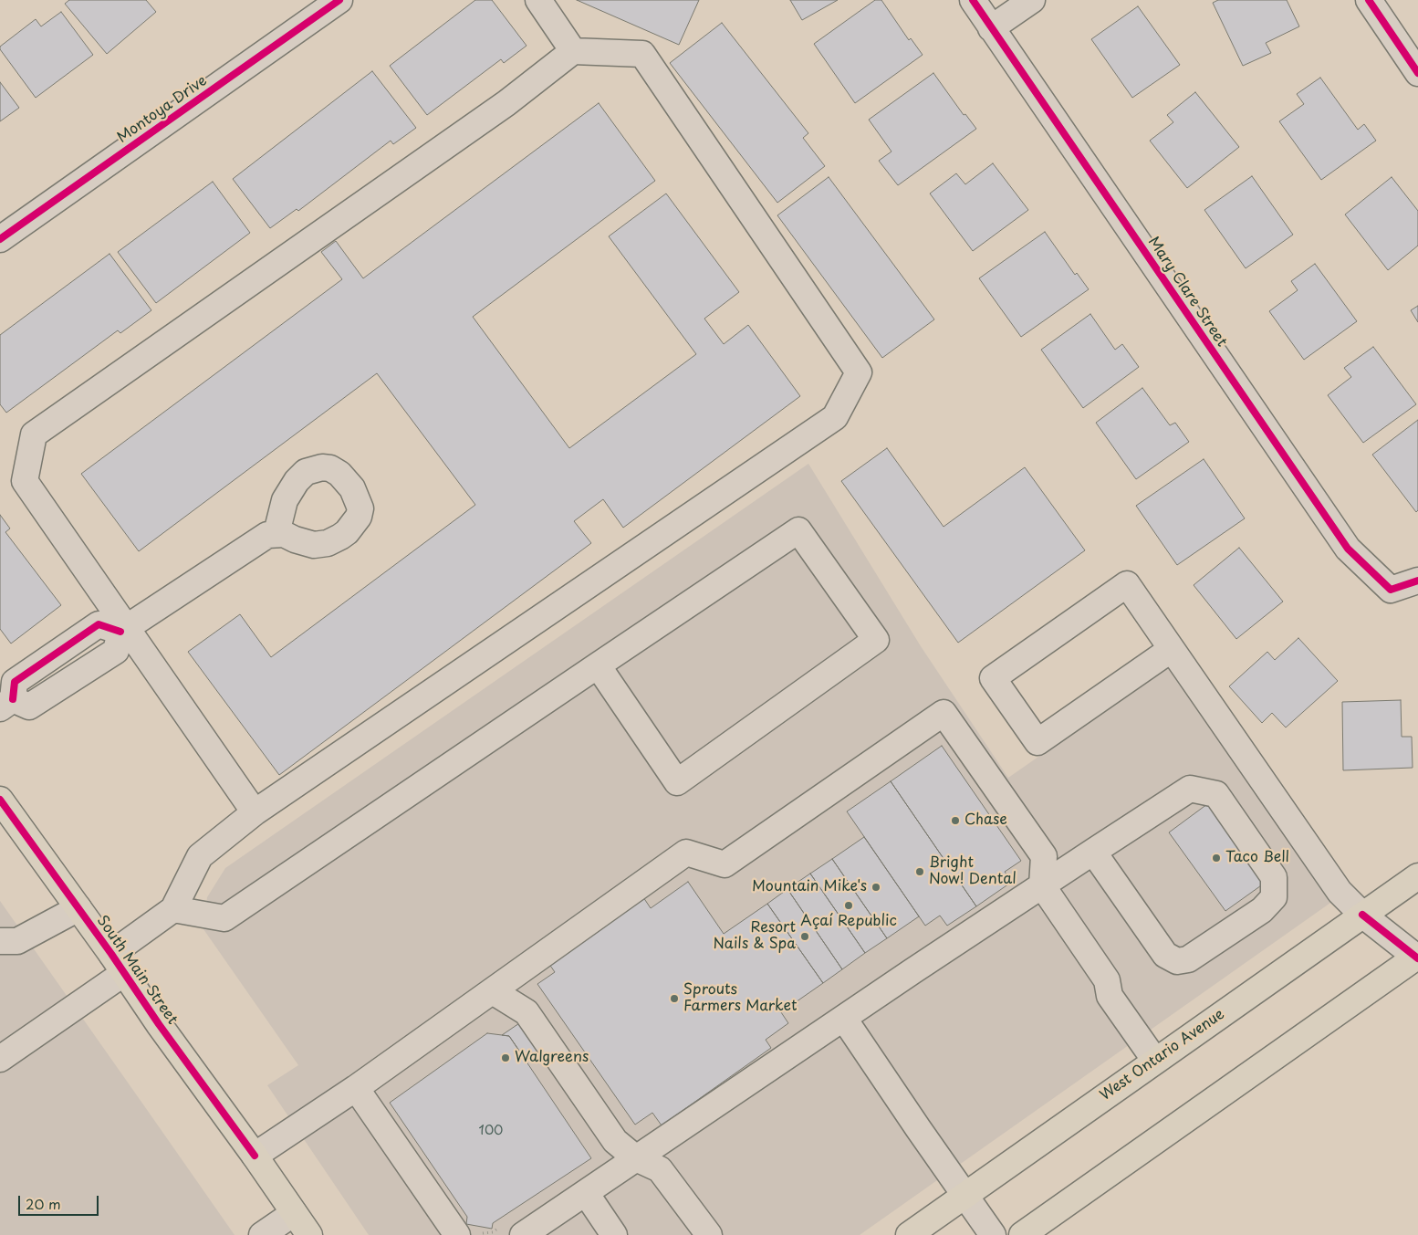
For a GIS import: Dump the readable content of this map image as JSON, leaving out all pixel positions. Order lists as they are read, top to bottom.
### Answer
{
  "streets": {
    "main road": ["South Main Street", "West Ontario Avenue"],
    "street": ["Montoya Drive", "Mary Clare Street"]
  },
  "places": [
    "Chase",
    "Taco Bell",
    "Bright Now! Dental",
    "Mountain Mike's",
    "Açaí Republic",
    "Resort Nails & Spa",
    "Sprouts Farmers Market",
    "Walgreens"
  ],
  "house_numbers": ["100"],
  "scale_bar": "20 m"
}
